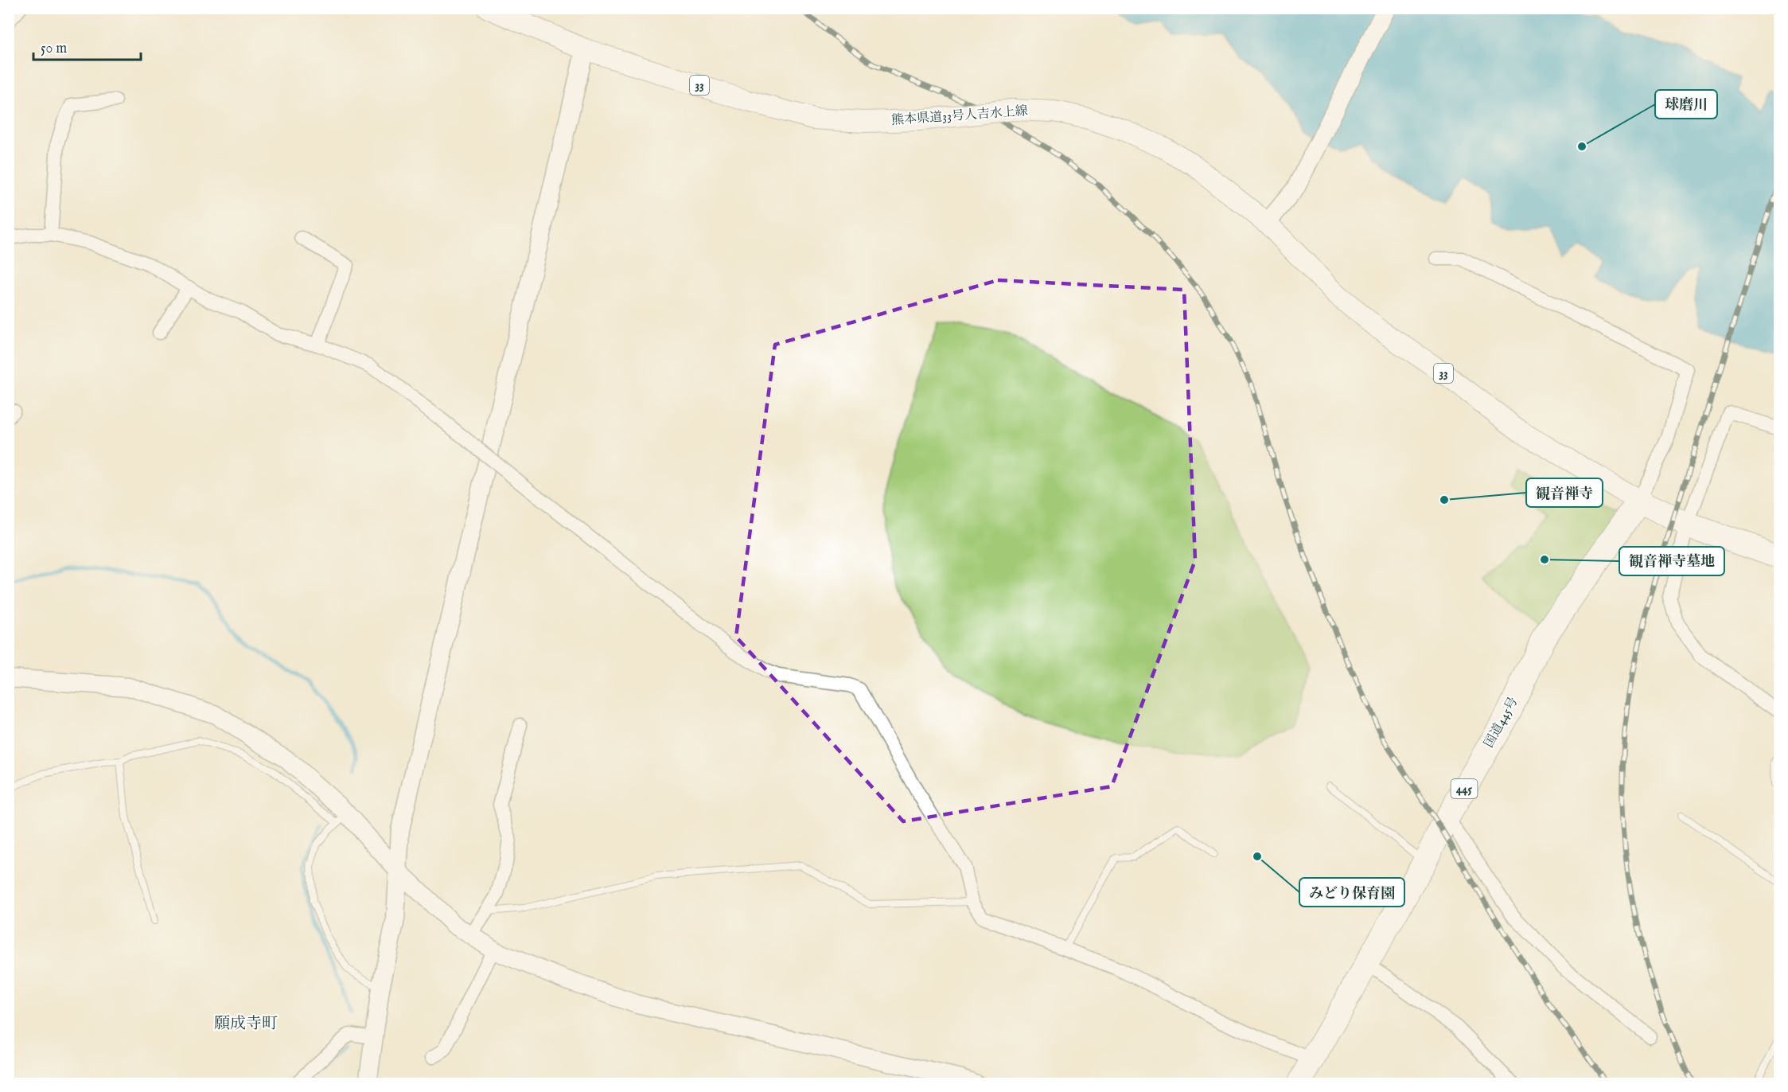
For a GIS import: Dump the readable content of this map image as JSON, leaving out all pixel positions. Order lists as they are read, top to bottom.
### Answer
{
  "streets": {
    "highway": ["国道445号", "445"],
    "main road": ["33", "熊本県道33号人吉水上線"]
  },
  "crossings": [
    ["熊本県道33号人吉水上線", "国道445号"]
  ],
  "districts": ["願成寺町"],
  "places": [
    "球磨川",
    "観音禅寺",
    "観音禅寺墓地",
    "みどり保育園"
  ],
  "scale_bar": "50 m"
}
